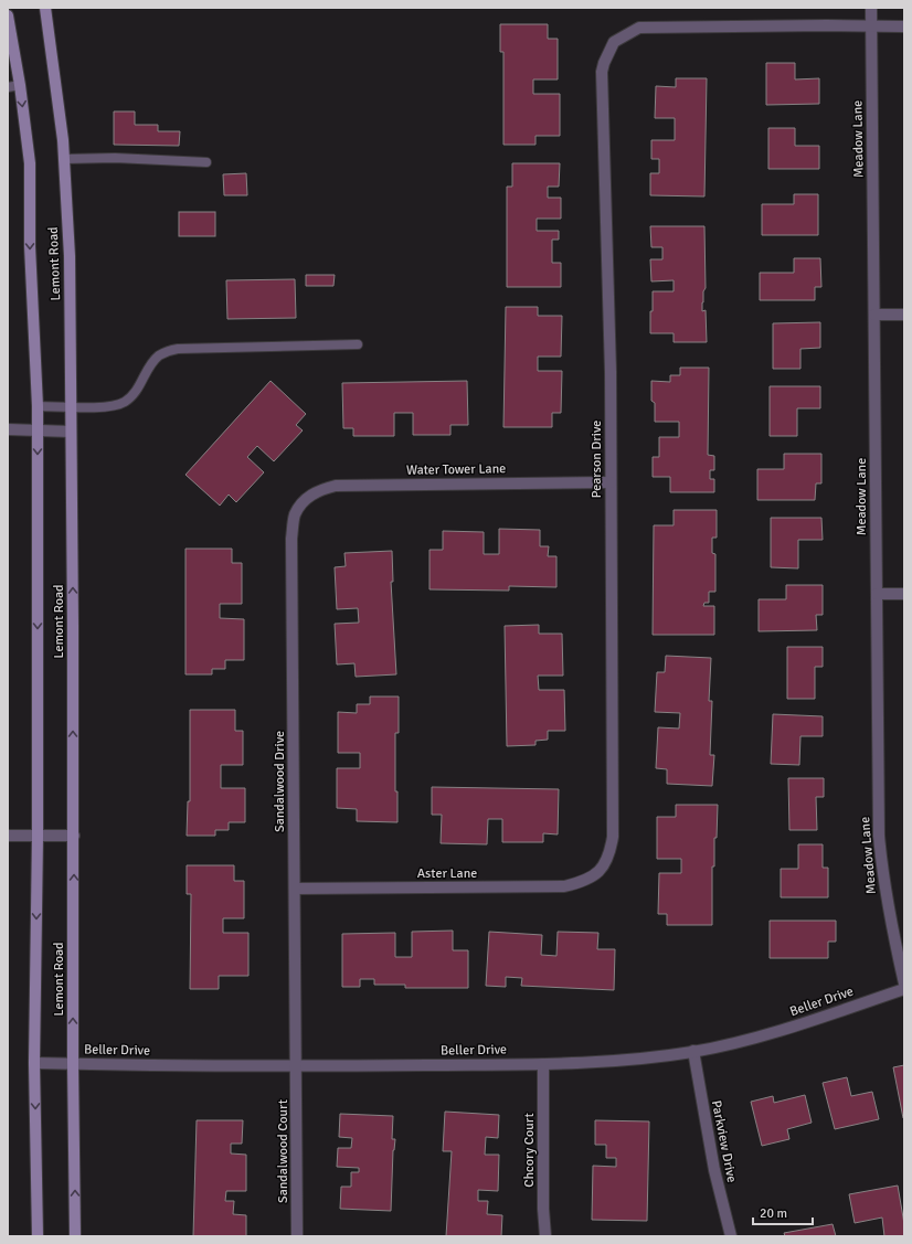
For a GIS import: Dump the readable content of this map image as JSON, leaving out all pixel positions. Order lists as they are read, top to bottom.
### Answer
{
  "streets": {
    "main road": ["Lemont Road"],
    "street": [
      "Meadow Lane",
      "Pearson Drive",
      "Water Tower Lane",
      "Sandalwood Drive",
      "Aster Lane",
      "Beller Drive",
      "Parkview Drive",
      "Chcory Court",
      "Sandalwood Court"
    ]
  },
  "crossings": [
    ["Meadow Lane", "Pearson Drive"],
    ["Lemont Road", "Beller Drive"],
    ["Pearson Drive", "Water Tower Lane"],
    ["Pearson Drive", "Aster Lane"],
    ["Water Tower Lane", "Sandalwood Drive"],
    ["Sandalwood Drive", "Aster Lane"],
    ["Sandalwood Drive", "Beller Drive"],
    ["Sandalwood Drive", "Sandalwood Court"],
    ["Beller Drive", "Parkview Drive"],
    ["Beller Drive", "Chcory Court"],
    ["Beller Drive", "Sandalwood Court"]
  ],
  "scale_bar": "20 m"
}
